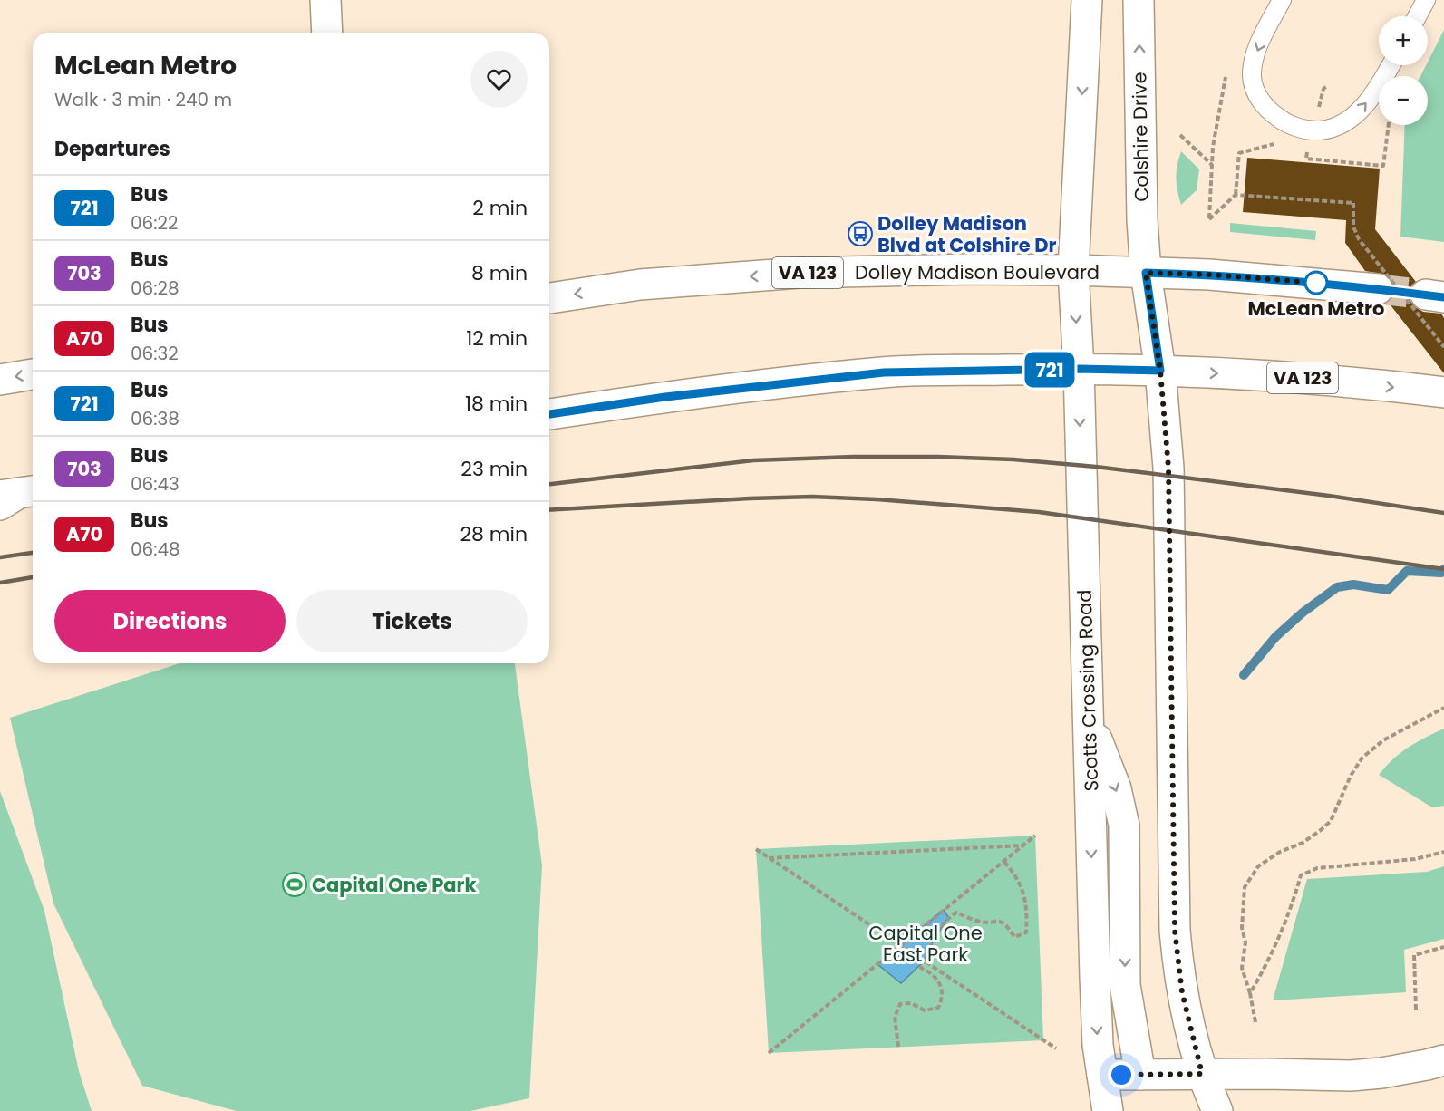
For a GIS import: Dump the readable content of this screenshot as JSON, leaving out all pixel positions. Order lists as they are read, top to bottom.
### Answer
{
  "streets": {
    "main road": [
      "Colshire Drive",
      "Dolley Madison Boulevard",
      "VA 123",
      "Scotts Crossing Road"
    ]
  },
  "crossings": [
    ["Colshire Drive", "Dolley Madison Boulevard"],
    ["Dolley Madison Boulevard", "Scotts Crossing Road"],
    ["VA 123", "Scotts Crossing Road"]
  ],
  "parks": ["Capital One East Park"],
  "places": {
    "bus stop": ["Dolley Madison Blvd at Colshire Dr"],
    "other": ["McLean Metro"],
    "sports": ["Capital One Park"]
  },
  "lines": ["bus line 721"],
  "page": {
    "on_map": "721",
    "map_buttons": ["+", "−"],
    "heading": [
      ["McLean Metro", "Walk · 3 min · 240 m"],
      "Departures"
    ],
    "list": [
      {
        "mark": "721",
        "name": "Bus",
        "note": "06:22",
        "value": "2 min"
      },
      {
        "mark": "703",
        "name": "Bus",
        "note": "06:28",
        "value": "8 min"
      },
      {
        "mark": "A70",
        "name": "Bus",
        "note": "06:32",
        "value": "12 min"
      },
      {
        "mark": "721",
        "name": "Bus",
        "note": "06:38",
        "value": "18 min"
      },
      {
        "mark": "703",
        "name": "Bus",
        "note": "06:43",
        "value": "23 min"
      },
      {
        "mark": "A70",
        "name": "Bus",
        "note": "06:48",
        "value": "28 min"
      }
    ],
    "buttons": ["Directions", "Tickets"]
  }
}
